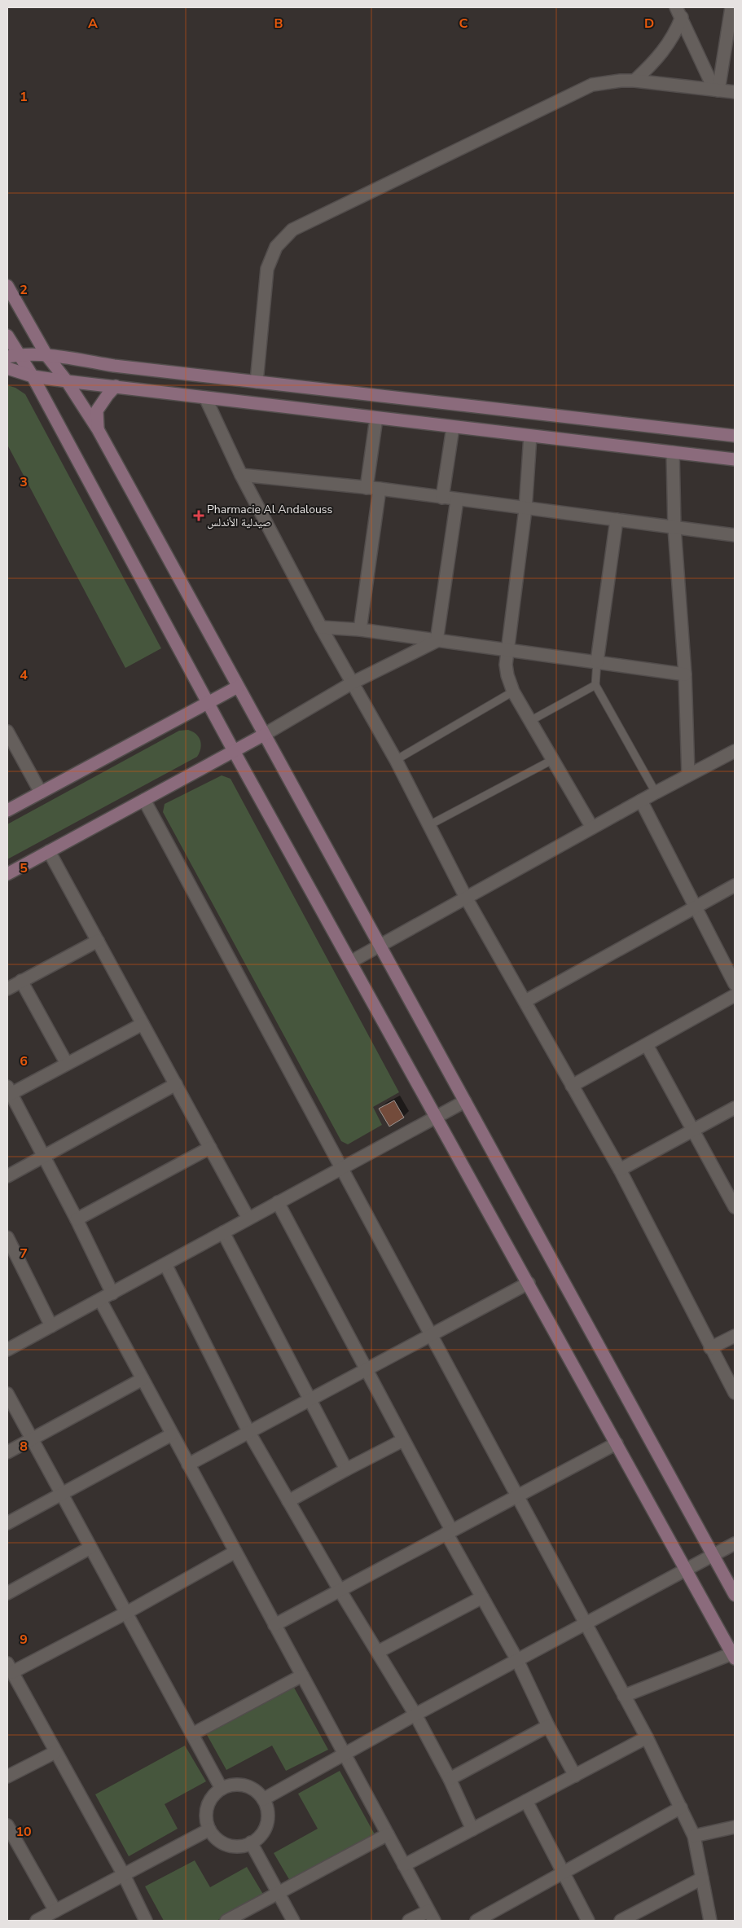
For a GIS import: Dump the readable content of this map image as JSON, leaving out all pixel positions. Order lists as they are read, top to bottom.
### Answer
{
  "places": {
    "health": ["Pharmacie Al Andalouss صيدلية الأندلس"]
  },
  "grid": {
    "columns": [
      "A",
      "B",
      "C",
      "D"
    ],
    "rows": [
      "1",
      "2",
      "3",
      "4",
      "5",
      "6",
      "7",
      "8",
      "9",
      "10"
    ]
  }
}
